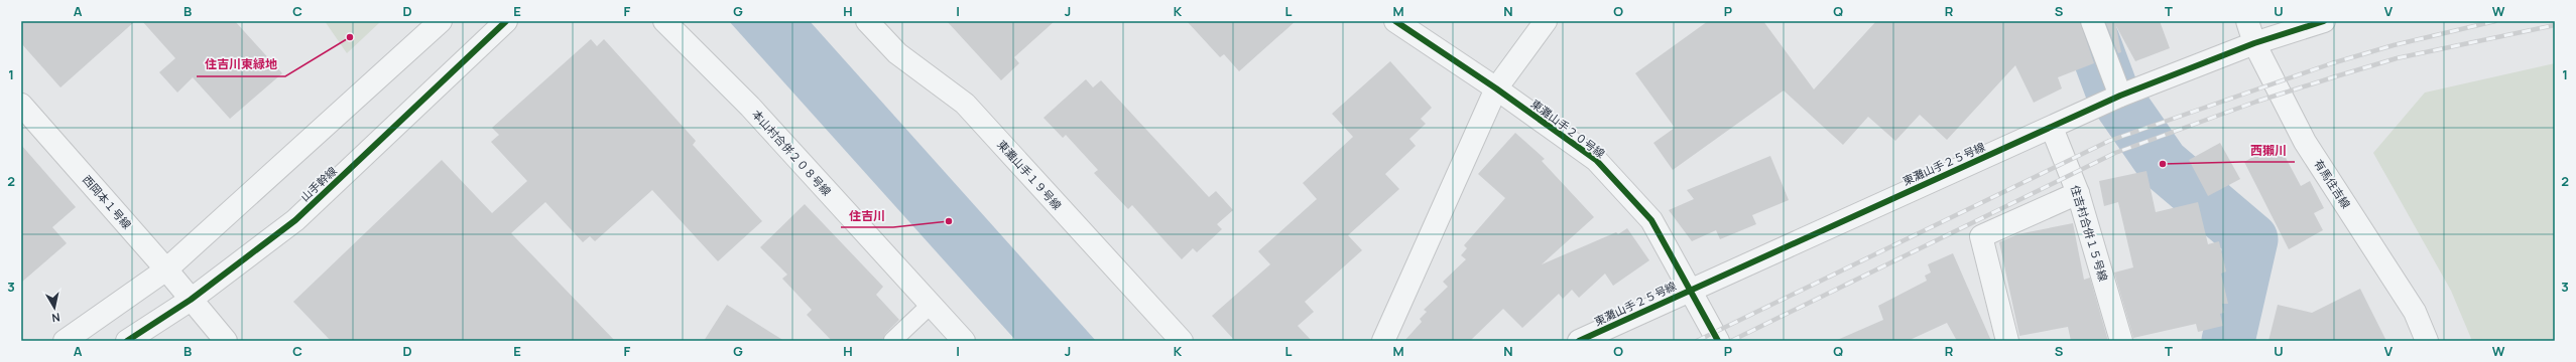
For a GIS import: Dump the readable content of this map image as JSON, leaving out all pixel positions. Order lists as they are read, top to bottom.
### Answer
{
  "streets": {
    "street": [
      "東灘山手２０号線",
      "本山村合併２０８号線",
      "東灘山手２５号線",
      "東灘山手１９号線",
      "山手幹線",
      "有馬住吉線",
      "西岡本１号線",
      "住吉村合併１５号線"
    ]
  },
  "crossings": [
    ["東灘山手２０号線", "東灘山手２５号線"],
    ["東灘山手２５号線", "有馬住吉線"],
    ["東灘山手２５号線", "住吉村合併１５号線"],
    ["山手幹線", "西岡本１号線"]
  ],
  "places": ["住吉川東緑地", "西獺川", "住吉川"],
  "north": "bottom",
  "grid": {
    "columns": [
      "A",
      "B",
      "C",
      "D",
      "E",
      "F",
      "G",
      "H",
      "I",
      "J",
      "K",
      "L",
      "M",
      "N",
      "O",
      "P",
      "Q",
      "R",
      "S",
      "T",
      "U",
      "V",
      "W"
    ],
    "rows": ["1", "2", "3"]
  }
}
